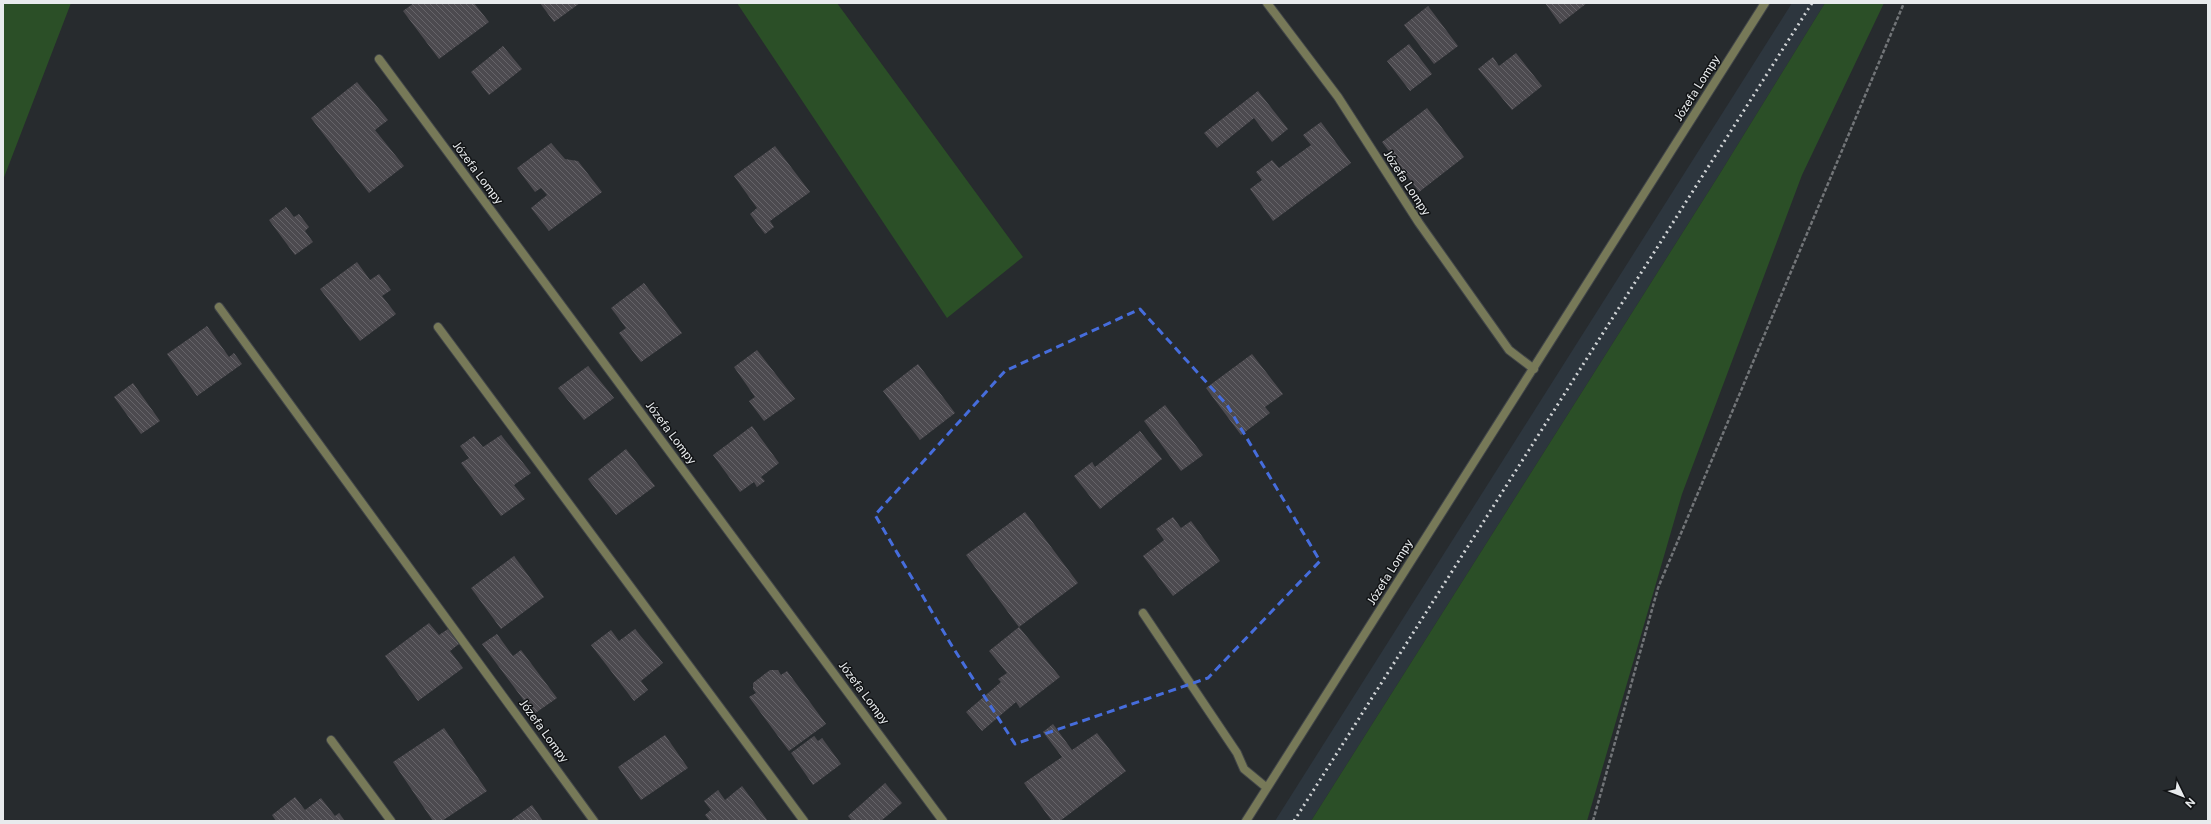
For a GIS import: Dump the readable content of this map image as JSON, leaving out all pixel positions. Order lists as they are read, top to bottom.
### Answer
{
  "streets": {
    "street": ["Józefa Lompy"]
  },
  "north": "bottom right"
}
